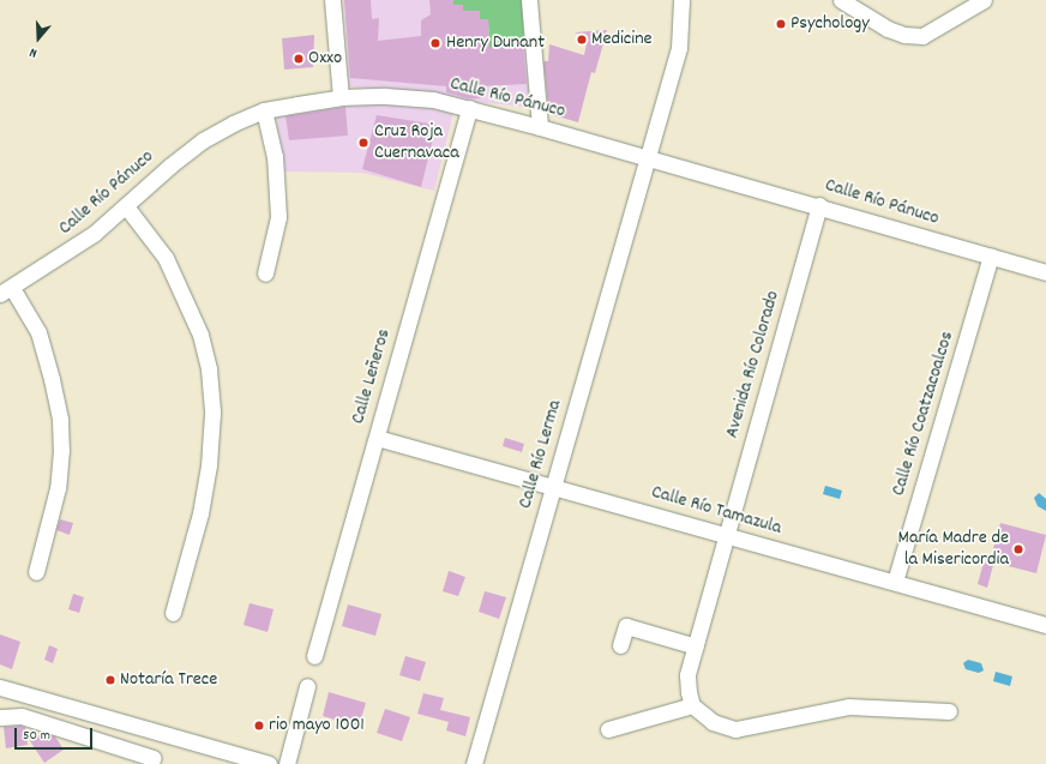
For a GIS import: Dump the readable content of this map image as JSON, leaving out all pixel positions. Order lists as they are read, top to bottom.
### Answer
{
  "streets": {
    "street": [
      "Calle Río Pánuco",
      "Avenida Río Colorado",
      "Calle Leñeros",
      "Calle Río Coatzacoalcos",
      "Calle Río Lerma",
      "Calle Río Tamazula"
    ]
  },
  "crossings": [
    ["Calle Río Pánuco", "Avenida Río Colorado"],
    ["Calle Río Pánuco", "Calle Leñeros"],
    ["Calle Río Pánuco", "Calle Río Coatzacoalcos"],
    ["Calle Río Pánuco", "Calle Río Lerma"],
    ["Avenida Río Colorado", "Calle Río Tamazula"],
    ["Calle Leñeros", "Calle Río Tamazula"],
    ["Calle Río Coatzacoalcos", "Calle Río Tamazula"],
    ["Calle Río Lerma", "Calle Río Tamazula"]
  ],
  "places": [
    "Psychology",
    "Medicine",
    "Henry Dunant",
    "Oxxo",
    "Cruz Roja Cuernavaca",
    "María Madre de la Misericordia",
    "Notaría Trece",
    "rio mayo 1001"
  ],
  "scale_bar": "50 m",
  "north": "bottom"
}
